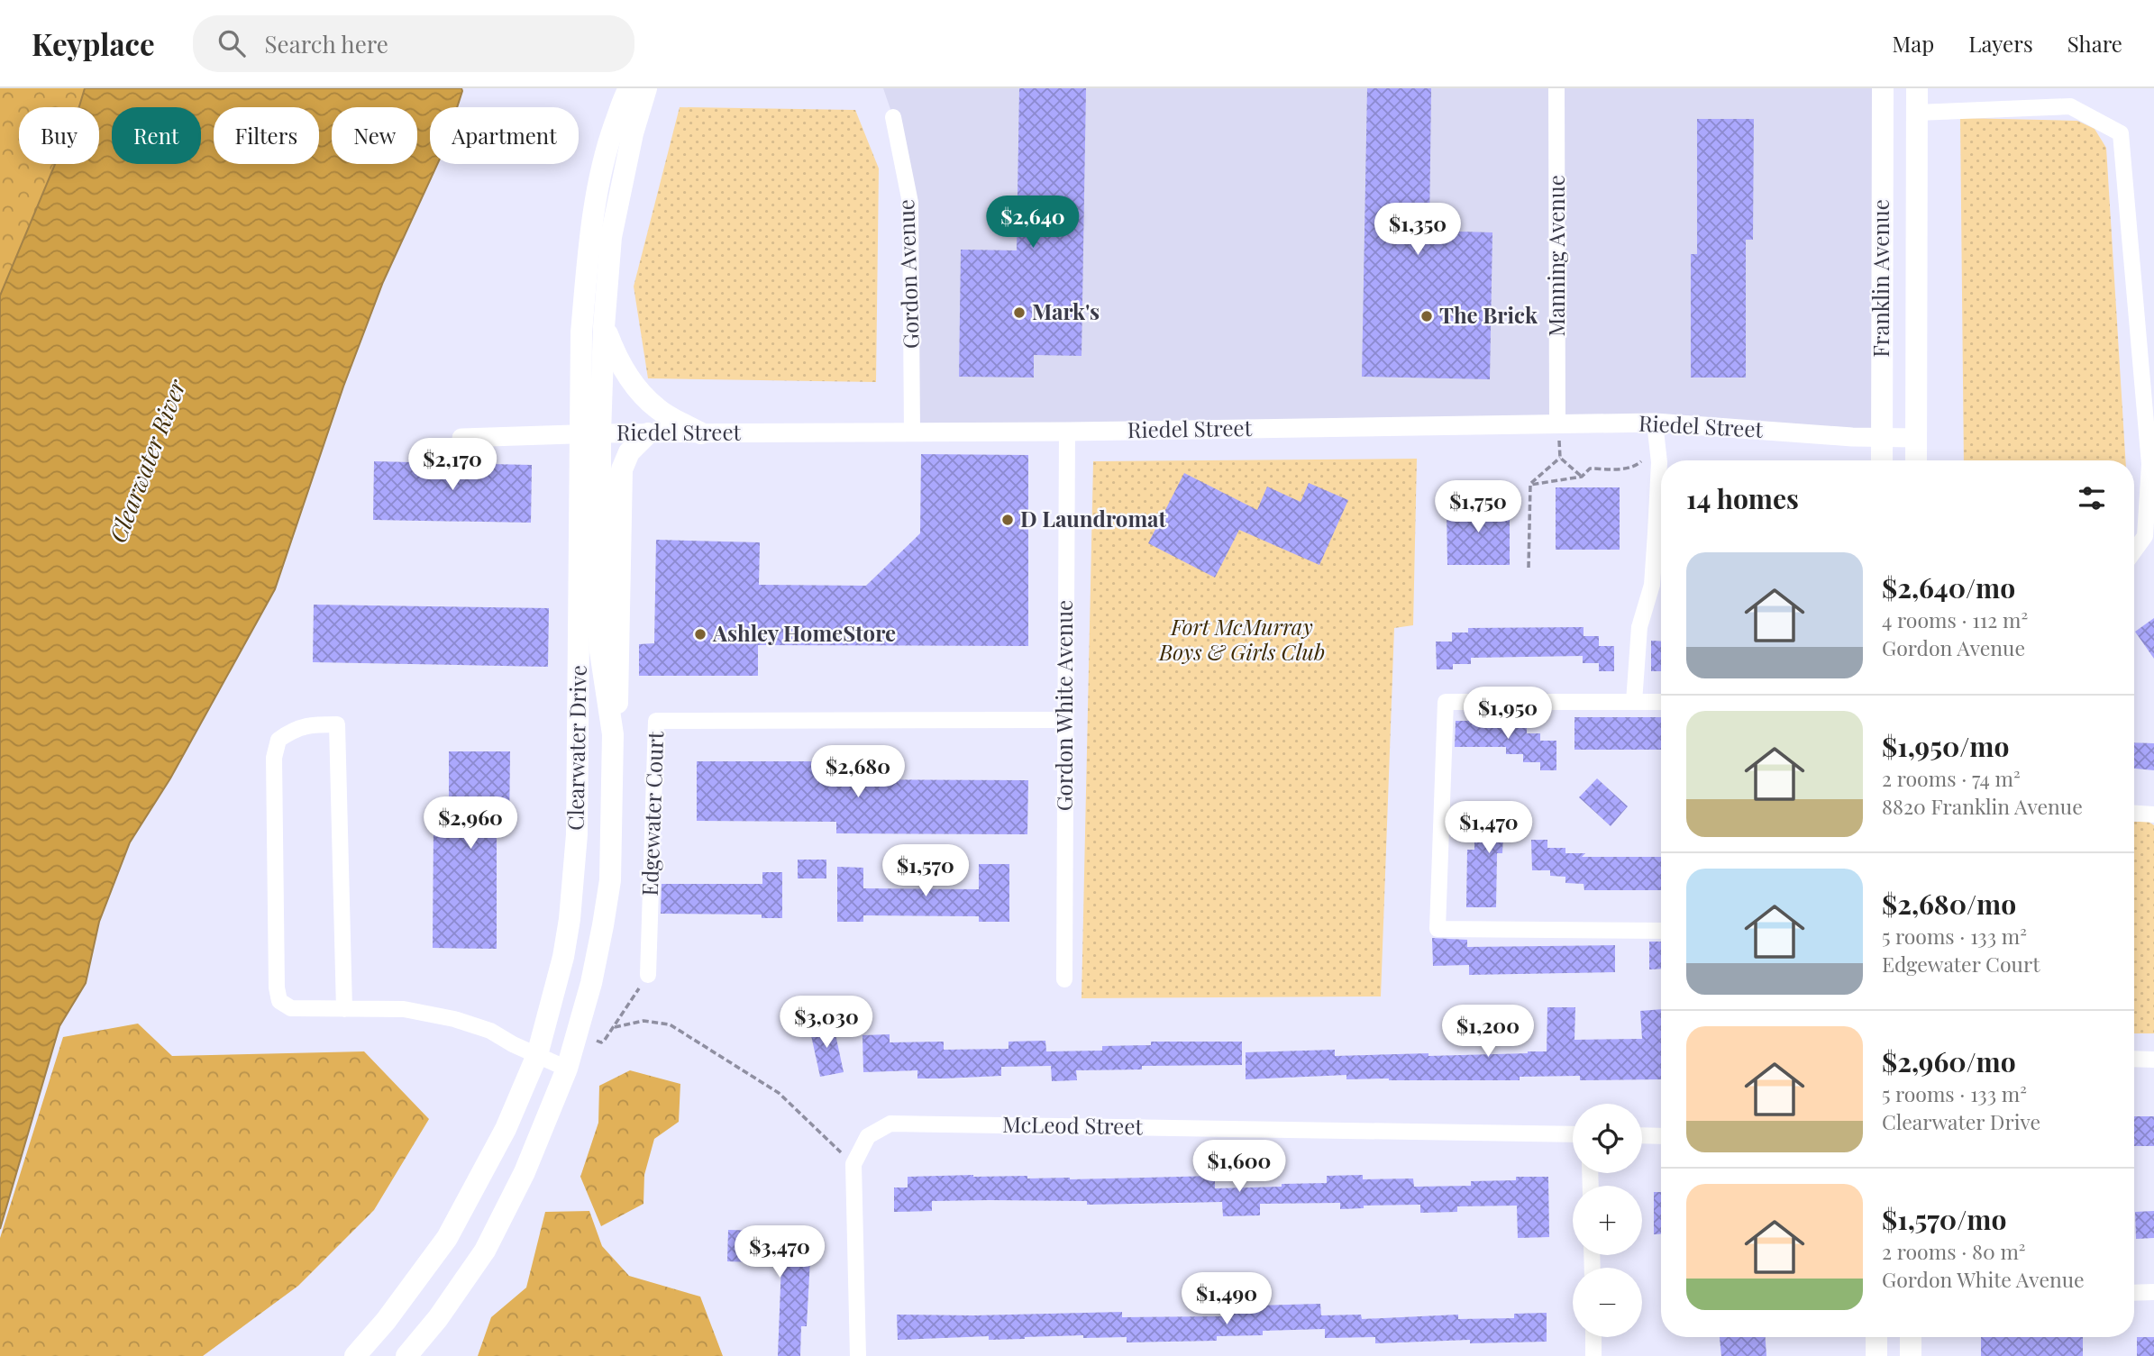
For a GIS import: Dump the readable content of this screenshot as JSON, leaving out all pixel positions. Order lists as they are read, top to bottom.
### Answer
{
  "streets": {
    "main road": ["Franklin Avenue", "Clearwater Drive"],
    "street": [
      "Manning Avenue",
      "Gordon Avenue",
      "Riedel Street",
      "Gordon White Avenue",
      "Edgewater Court",
      "McLeod Street"
    ]
  },
  "crossings": [
    ["Manning Avenue", "Riedel Street"],
    ["Gordon Avenue", "Riedel Street"],
    ["Franklin Avenue", "Riedel Street"],
    ["Riedel Street", "Gordon White Avenue"],
    ["Riedel Street", "Clearwater Drive"],
    ["Gordon White Avenue", "Edgewater Court"]
  ],
  "water": ["Clearwater River"],
  "parks": ["Fort McMurray Boys & Girls Club"],
  "places": [
    "Mark's",
    "The Brick",
    "D Laundromat",
    "Ashley HomeStore"
  ],
  "page": {
    "header": "Keyplace",
    "search": "Search here",
    "nav": ["Map", "Layers", "Share"],
    "chip": [
      "Buy",
      "Rent",
      "Filters",
      "New",
      "Apartment"
    ],
    "price": [
      "$2,640",
      "$1,350",
      "$2,170",
      "$1,750",
      "$1,950",
      "$2,680",
      "$2,960",
      "$1,470",
      "$1,570",
      "$3,030",
      "$1,200",
      "$1,600",
      "$3,470",
      "$1,490"
    ],
    "heading": "14 homes",
    "list": [
      {
        "name": "$2,640/mo",
        "note": "4 rooms · 112 m² · Gordon Avenue"
      },
      {
        "name": "$1,950/mo",
        "note": "2 rooms · 74 m² · 8820 Franklin Avenue"
      },
      {
        "name": "$2,680/mo",
        "note": "5 rooms · 133 m² · Edgewater Court"
      },
      {
        "name": "$2,960/mo",
        "note": "5 rooms · 133 m² · Clearwater Drive"
      },
      {
        "name": "$1,570/mo",
        "note": "2 rooms · 80 m² · Gordon White Avenue"
      }
    ],
    "map_buttons": ["+", "−"]
  }
}
